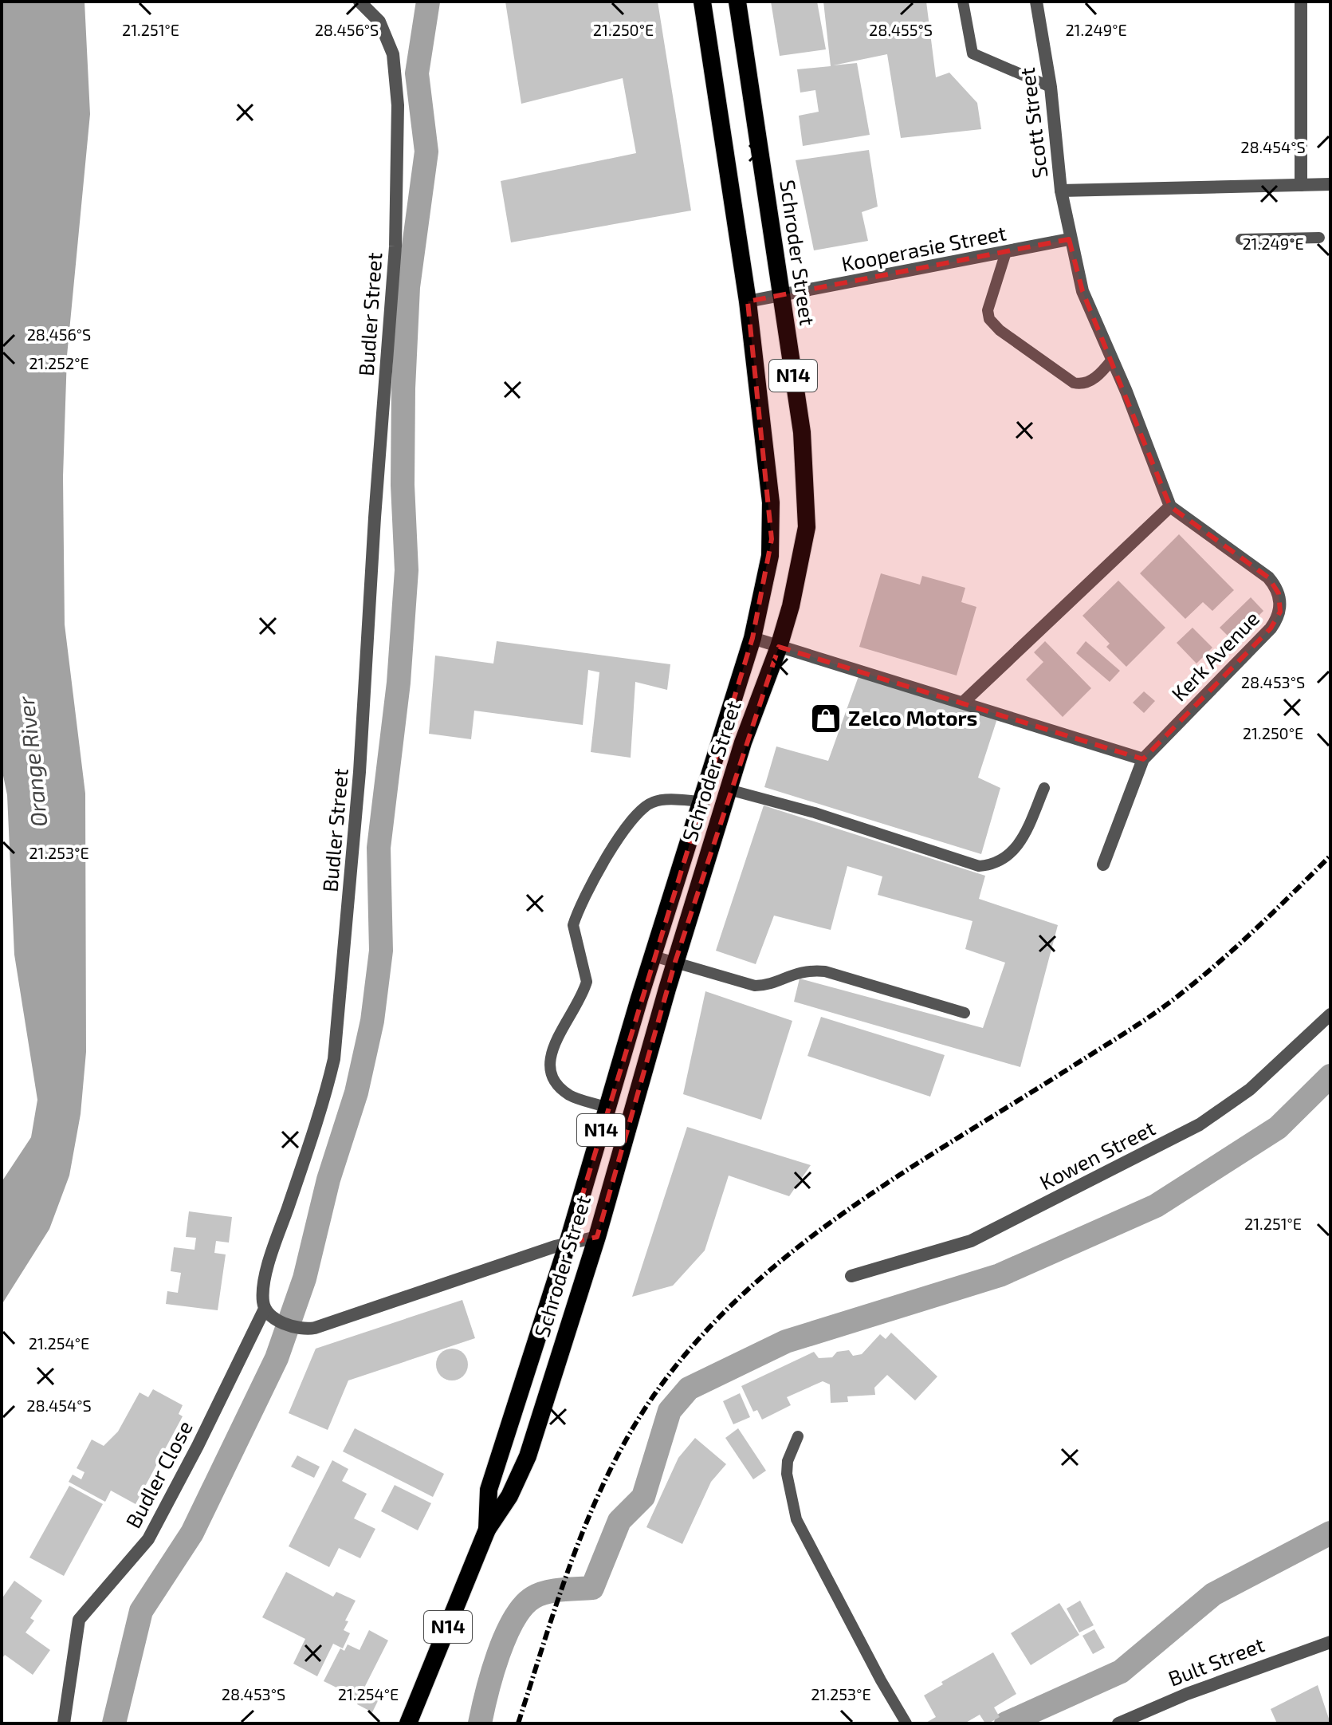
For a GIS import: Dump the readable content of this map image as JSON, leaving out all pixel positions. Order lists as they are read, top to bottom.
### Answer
{
  "streets": {
    "highway": ["Schroder Street", "N14"],
    "street": [
      "Scott Street",
      "Kooperasie Street",
      "Budler Street",
      "Kerk Avenue",
      "Kowen Street",
      "Budler Close",
      "Bult Street"
    ]
  },
  "crossings": [
    ["Scott Street", "Kooperasie Street"],
    ["Kooperasie Street", "Schroder Street"],
    ["Budler Street", "Budler Close"]
  ],
  "water": ["Orange River"],
  "places": {
    "shop": ["Zelco Motors"]
  },
  "coordinates": [
    "28.456°S",
    "28.455°S",
    "21.251°E",
    "21.250°E",
    "21.249°E",
    "28.454°S",
    "21.252°E",
    "28.453°S",
    "21.253°E",
    "21.254°E"
  ]
}
